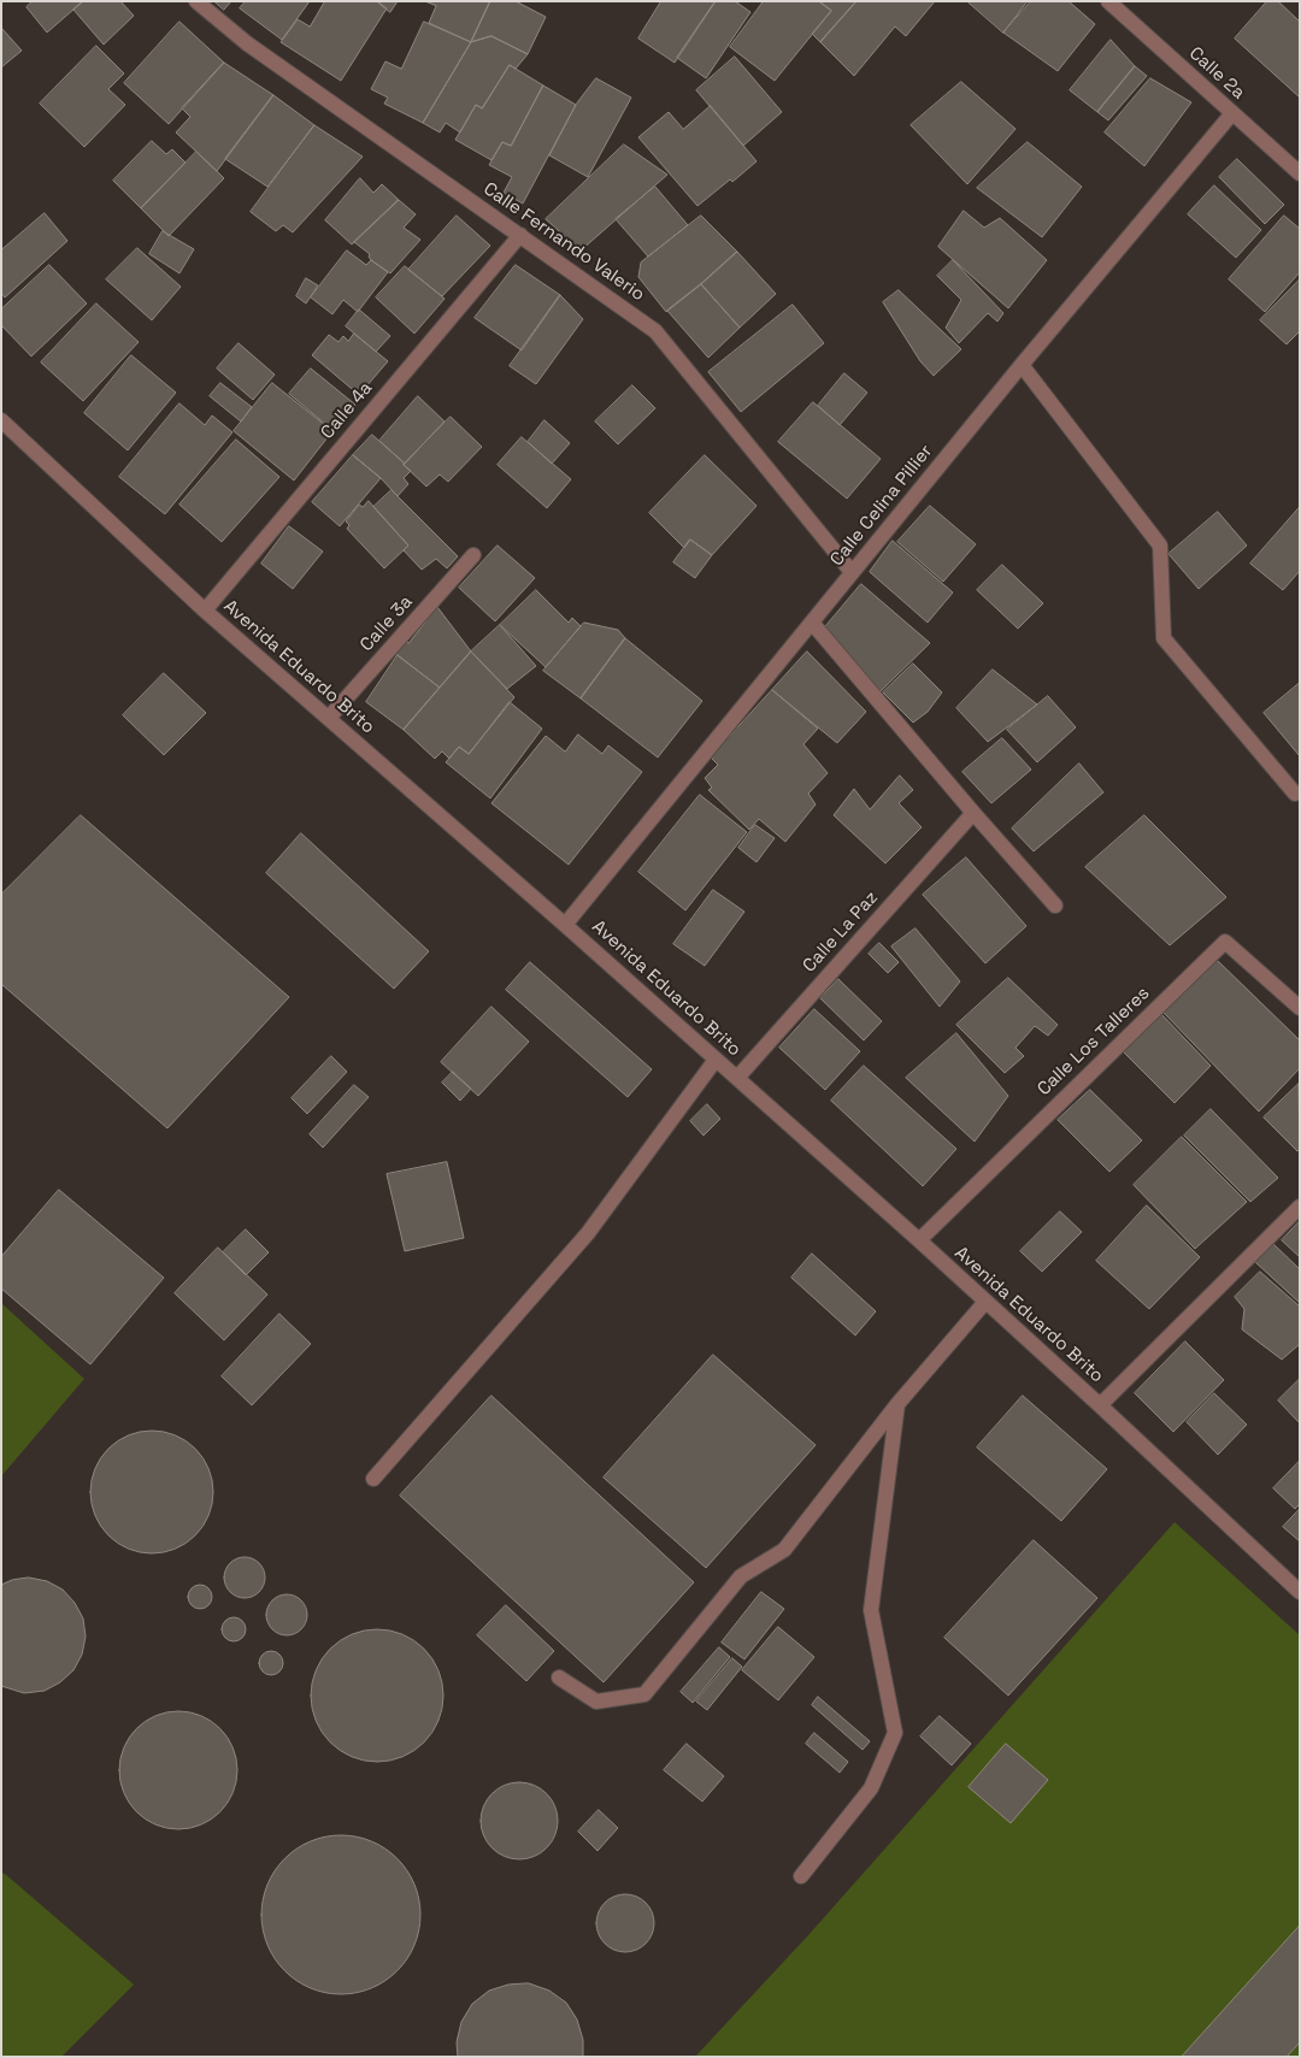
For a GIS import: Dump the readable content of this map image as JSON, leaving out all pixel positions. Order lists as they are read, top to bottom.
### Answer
{
  "streets": {
    "street": [
      "Calle 2a",
      "Calle Fernando Valerio",
      "Calle 4a",
      "Calle Celina Pillier",
      "Calle 3a",
      "Avenida Eduardo Brito",
      "Calle La Paz",
      "Calle Los Talleres"
    ]
  },
  "crossings": [
    ["Calle 2a", "Calle Celina Pillier"],
    ["Calle Fernando Valerio", "Calle 4a"],
    ["Calle Fernando Valerio", "Calle Celina Pillier"],
    ["Calle 4a", "Avenida Eduardo Brito"],
    ["Calle Celina Pillier", "Avenida Eduardo Brito"],
    ["Calle 3a", "Avenida Eduardo Brito"],
    ["Avenida Eduardo Brito", "Calle La Paz"],
    ["Avenida Eduardo Brito", "Calle Los Talleres"]
  ]
}
